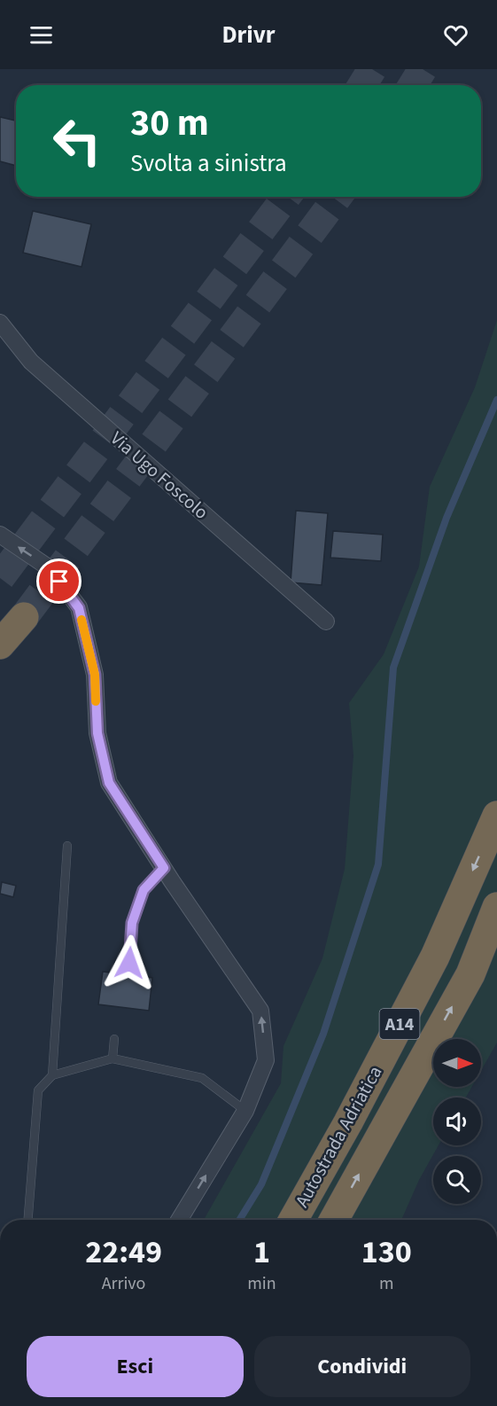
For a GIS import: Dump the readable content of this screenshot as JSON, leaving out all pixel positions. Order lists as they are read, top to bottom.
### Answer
{
  "streets": {
    "highway": ["A14", "Autostrada Adriatica"],
    "street": ["Via Ugo Foscolo"]
  },
  "north": "right",
  "page": {
    "header": "Drivr",
    "turn": ["30 m", "Svolta a sinistra"],
    "eta": [
      "22:49",
      "Arrivo",
      "1",
      "min",
      "130",
      "m"
    ],
    "buttons": ["Esci", "Condividi"]
  }
}
